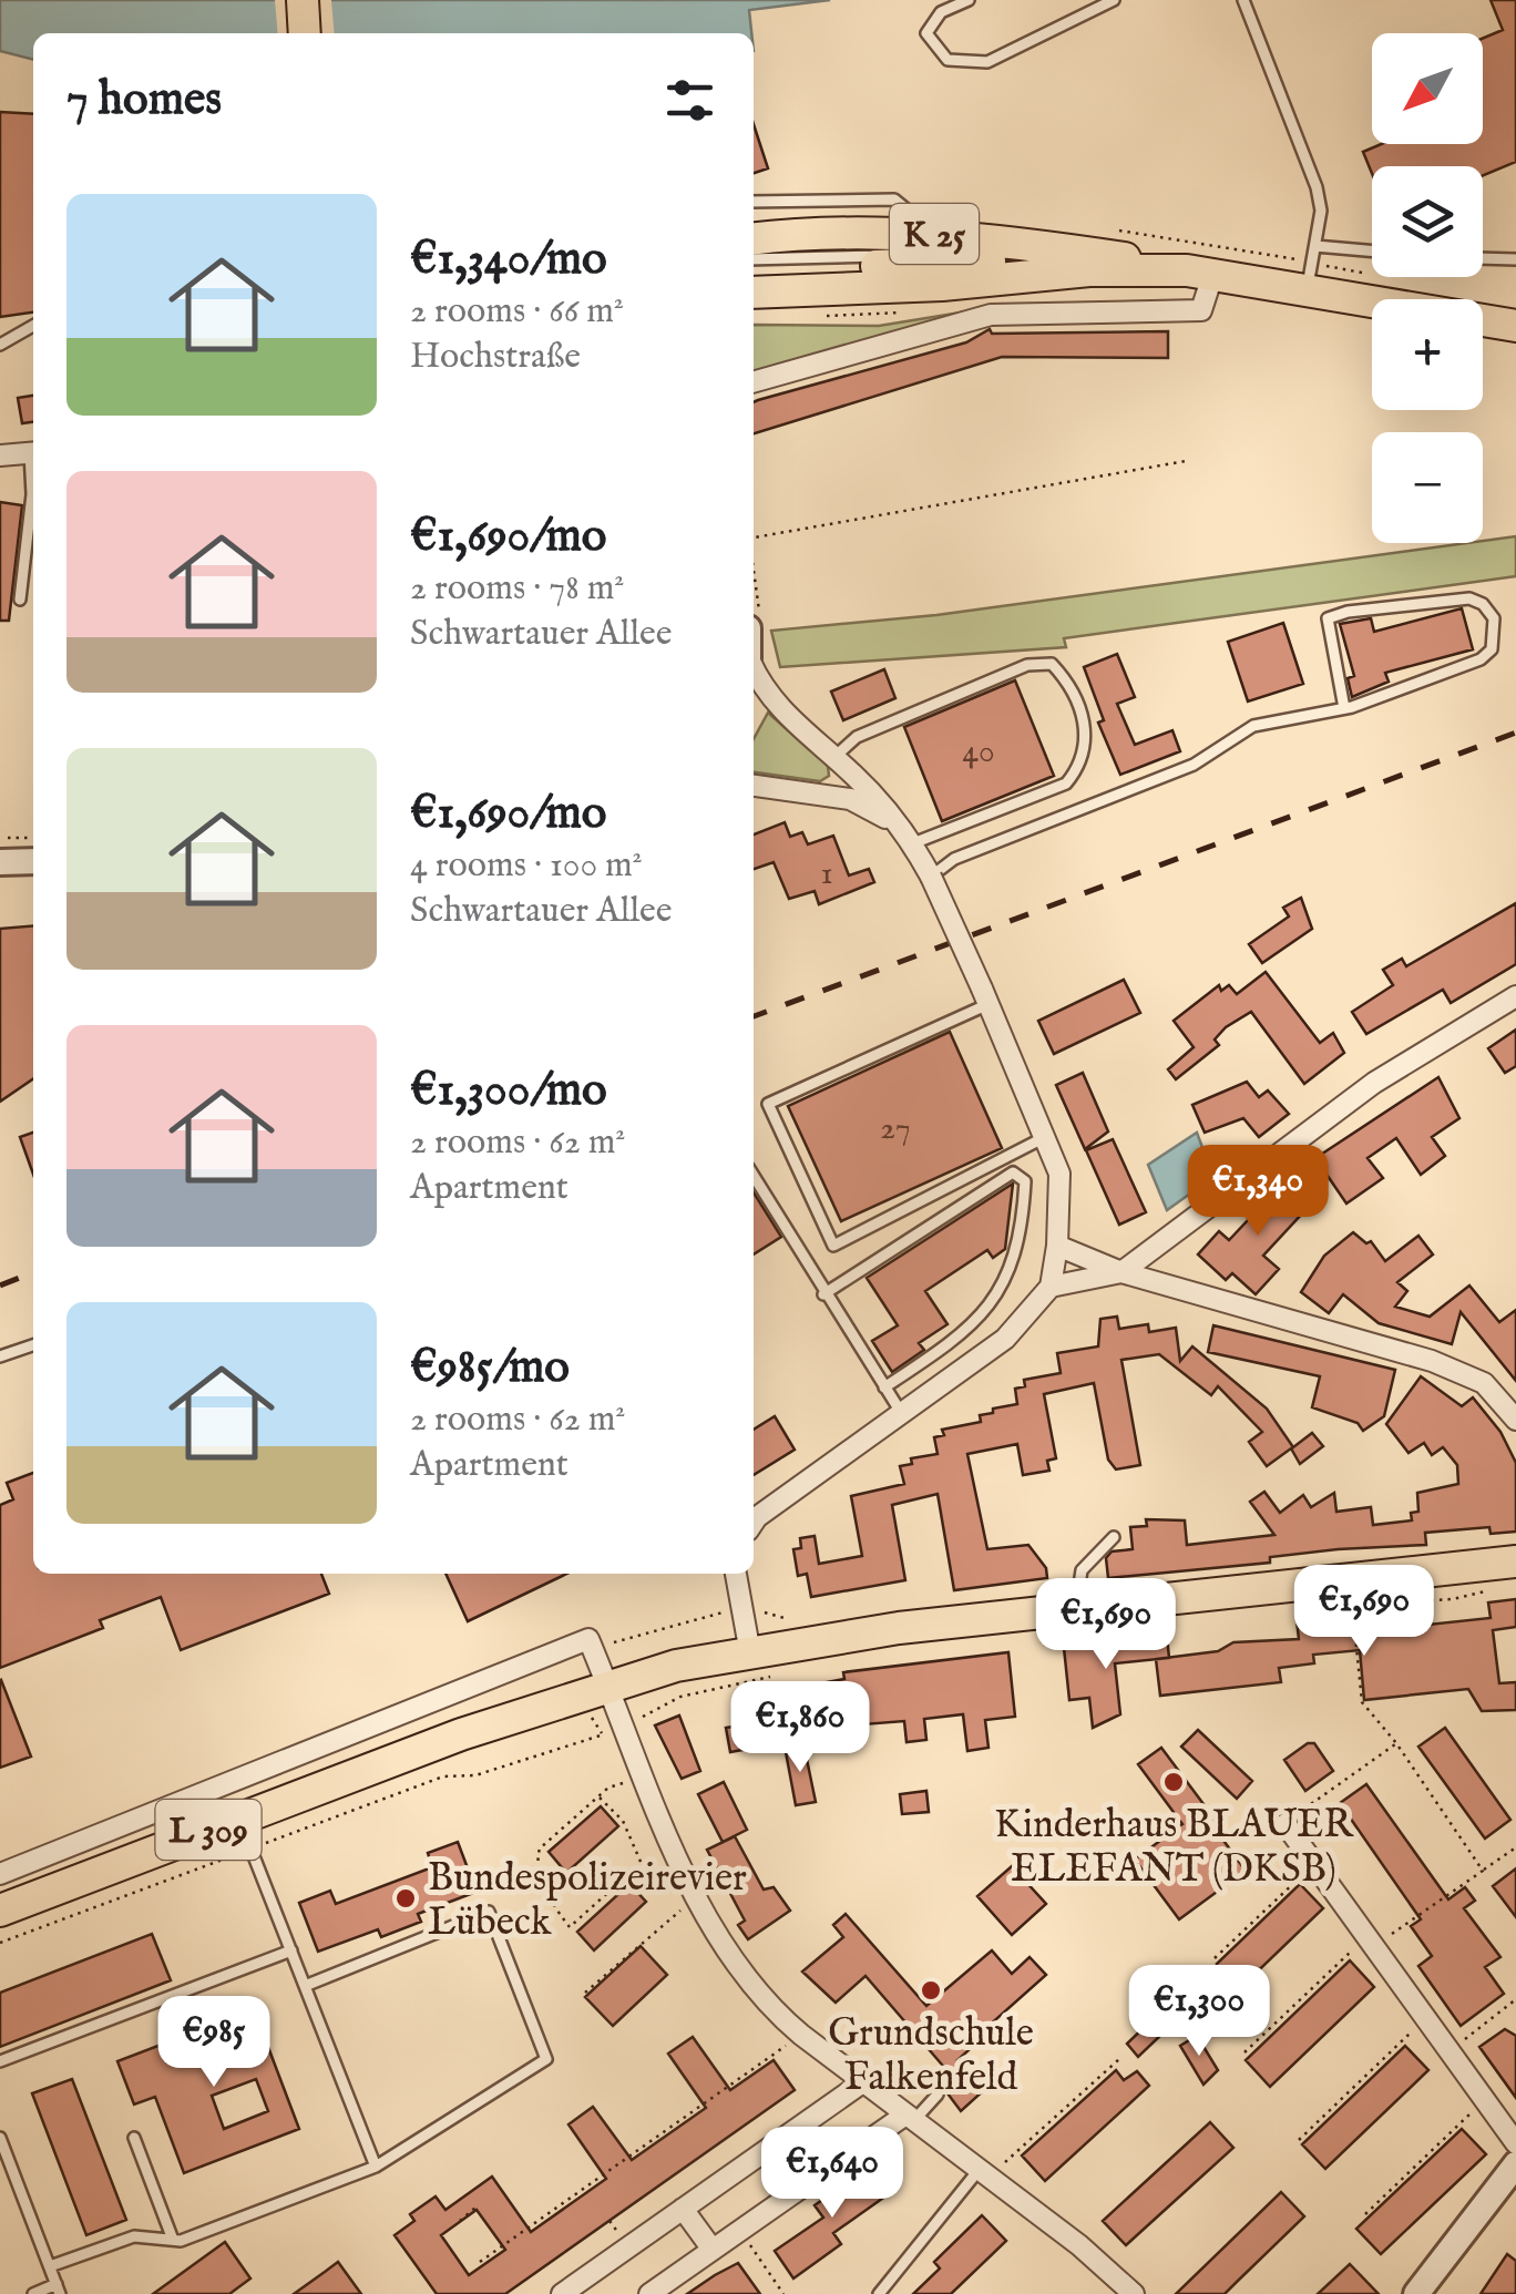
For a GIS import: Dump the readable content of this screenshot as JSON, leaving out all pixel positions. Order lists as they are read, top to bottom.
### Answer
{
  "streets": {
    "main road": ["K 25", "L 309"]
  },
  "places": ["Kinderhaus BLAUER ELEFANT (DKSB)", "Bundespolizeirevier Lübeck", "Grundschule Falkenfeld"],
  "house_numbers": ["40", "1", "27"],
  "north": "bottom left",
  "page": {
    "map_buttons": ["+", "−"],
    "heading": "7 homes",
    "list": [
      {
        "name": "€1,340/mo",
        "note": "2 rooms · 66 m² · Hochstraße"
      },
      {
        "name": "€1,690/mo",
        "note": "2 rooms · 78 m² · Schwartauer Allee"
      },
      {
        "name": "€1,690/mo",
        "note": "4 rooms · 100 m² · Schwartauer Allee"
      },
      {
        "name": "€1,300/mo",
        "note": "2 rooms · 62 m² · Apartment"
      },
      {
        "name": "€985/mo",
        "note": "2 rooms · 62 m² · Apartment"
      }
    ],
    "price": [
      "€1,340",
      "€1,690",
      "€1,690",
      "€1,860",
      "€1,300",
      "€985",
      "€1,640"
    ]
  }
}
